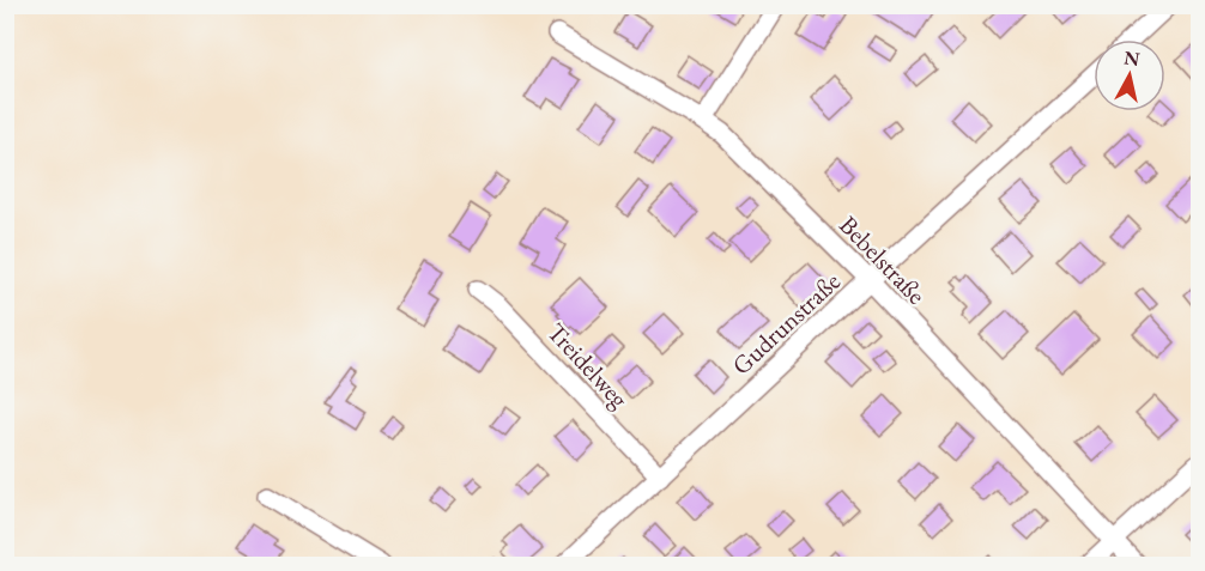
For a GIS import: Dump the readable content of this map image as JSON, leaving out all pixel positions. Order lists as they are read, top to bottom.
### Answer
{
  "streets": {
    "street": ["Bebelstraße", "Gudrunstraße", "Treidelweg"]
  },
  "crossings": [
    ["Bebelstraße", "Gudrunstraße"],
    ["Gudrunstraße", "Treidelweg"]
  ],
  "north": "top"
}
